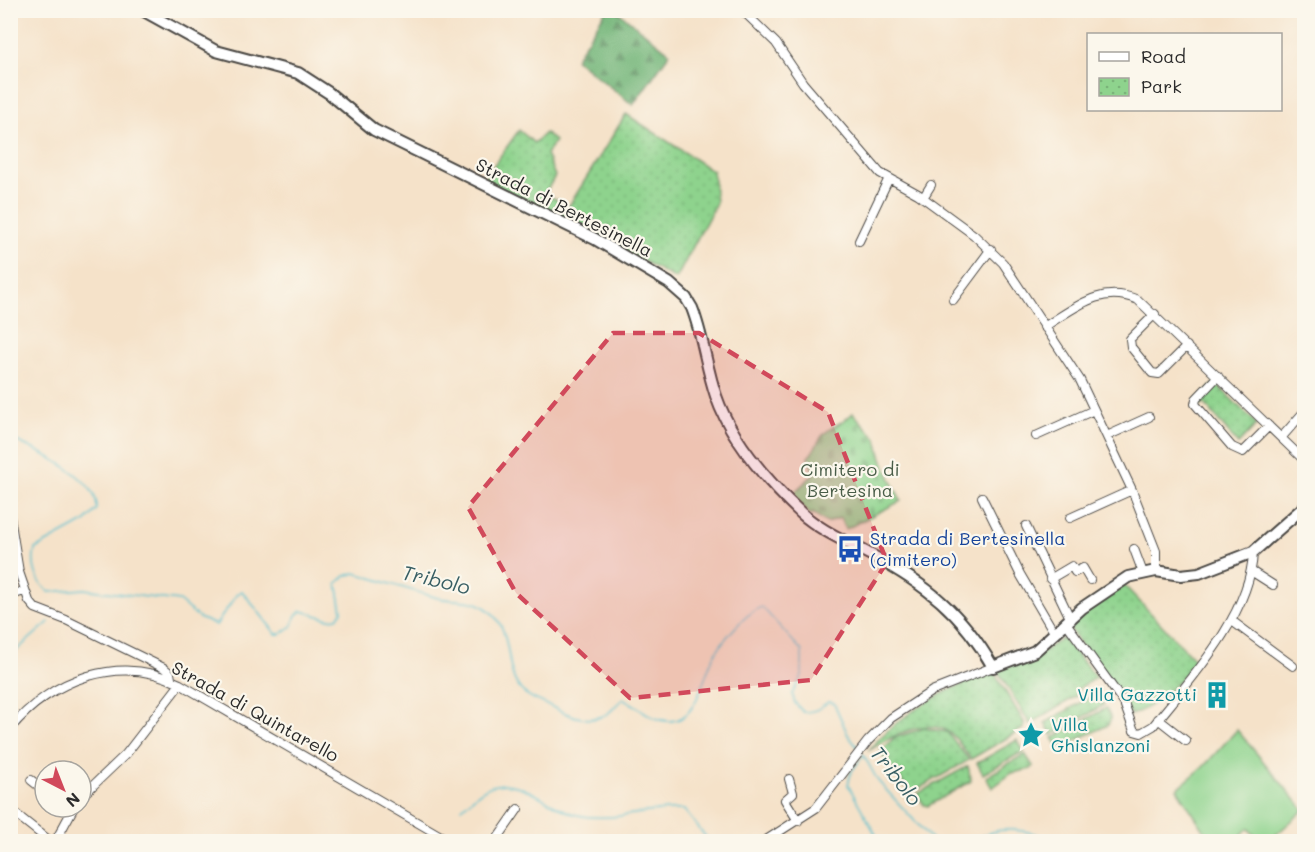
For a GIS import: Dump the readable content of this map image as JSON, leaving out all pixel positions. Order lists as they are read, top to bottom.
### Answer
{
  "streets": {
    "street": ["Strada di Bertesinella", "Strada di Quintarello"]
  },
  "water": ["Tribolo"],
  "parks": ["Cimitero di Bertesina"],
  "places": {
    "bus stop": ["Strada di Bertesinella (cimitero)"],
    "building": ["Villa Gazzotti"],
    "place": ["Villa Ghislanzoni"]
  },
  "legend": ["Road", "Park"],
  "north": "bottom right"
}
